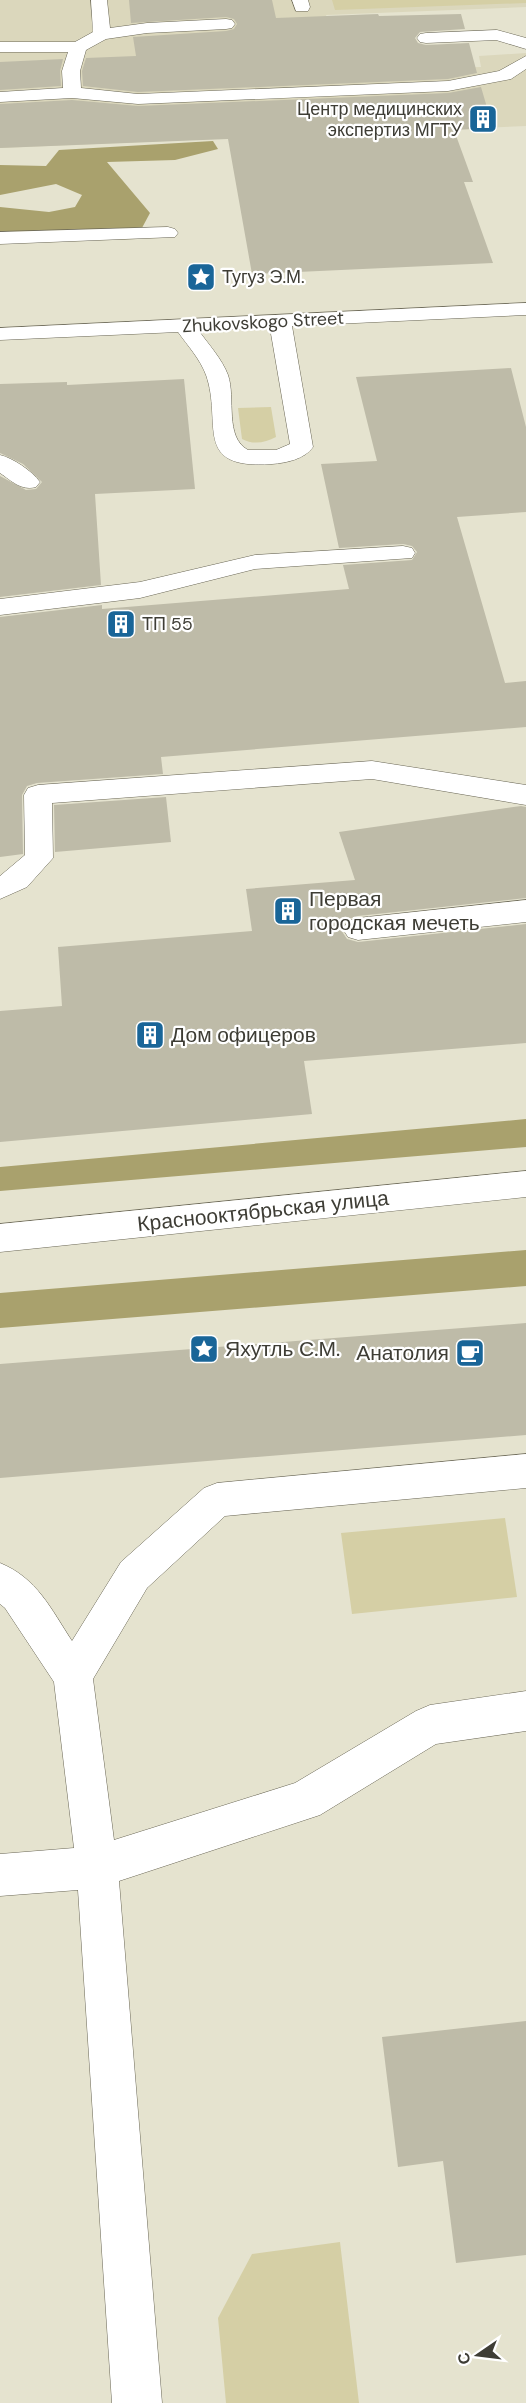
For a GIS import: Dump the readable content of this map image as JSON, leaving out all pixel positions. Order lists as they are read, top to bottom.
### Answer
{
  "streets": {
    "street": ["Zhukovskogo Street", "Краснооктябрьская улица"]
  },
  "places": {
    "building": [
      "Центр медицинских экспертиз МГТУ",
      "ТП 55",
      "Первая городская мечеть",
      "Дом офицеров"
    ],
    "place": ["Тугуз Э.М.", "Яхутль С.М."],
    "cafe": ["Анатолия"]
  },
  "north": "left"
}
